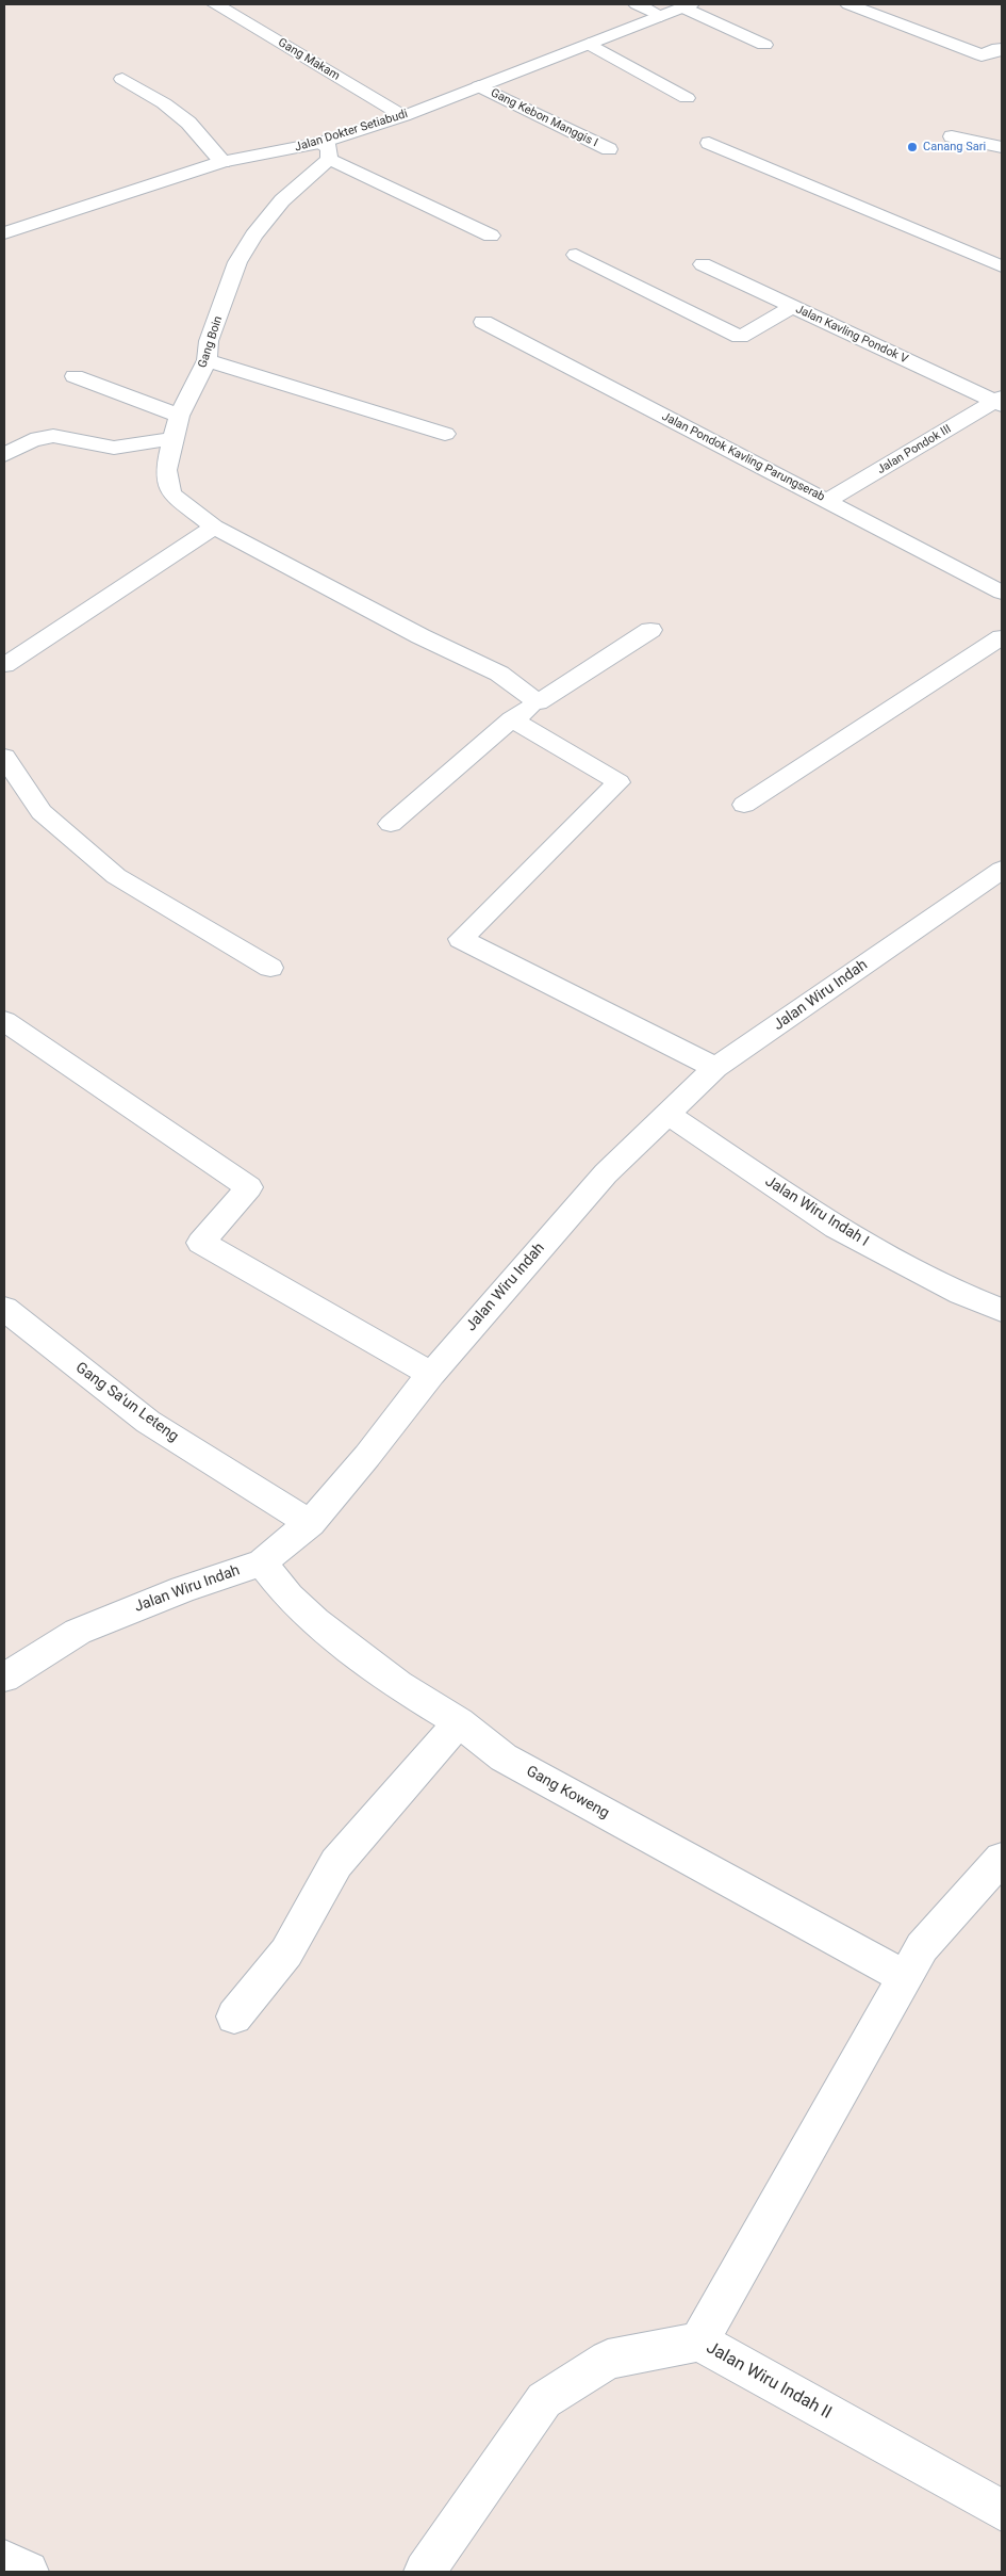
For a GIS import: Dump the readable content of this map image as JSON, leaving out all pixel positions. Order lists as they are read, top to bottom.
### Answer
{
  "streets": {
    "street": [
      "Gang Makam",
      "Gang Kebon Manggis I",
      "Jalan Dokter Setiabudi",
      "Jalan Kavling Pondok V",
      "Gang Boin",
      "Jalan Pondok III",
      "Jalan Pondok Kavling Parungserab",
      "Jalan Wiru Indah",
      "Jalan Wiru Indah I",
      "Gang Sa'un Leteng",
      "Gang Koweng",
      "Jalan Wiru Indah II"
    ]
  },
  "crossings": [
    ["Gang Makam", "Jalan Dokter Setiabudi"],
    ["Gang Kebon Manggis I", "Jalan Dokter Setiabudi"],
    ["Jalan Dokter Setiabudi", "Gang Boin"],
    ["Jalan Kavling Pondok V", "Jalan Pondok III"],
    ["Jalan Pondok III", "Jalan Pondok Kavling Parungserab"],
    ["Jalan Wiru Indah", "Jalan Wiru Indah I"],
    ["Jalan Wiru Indah", "Gang Sa'un Leteng"],
    ["Jalan Wiru Indah", "Gang Koweng"]
  ],
  "places": ["Canang Sari"]
}
